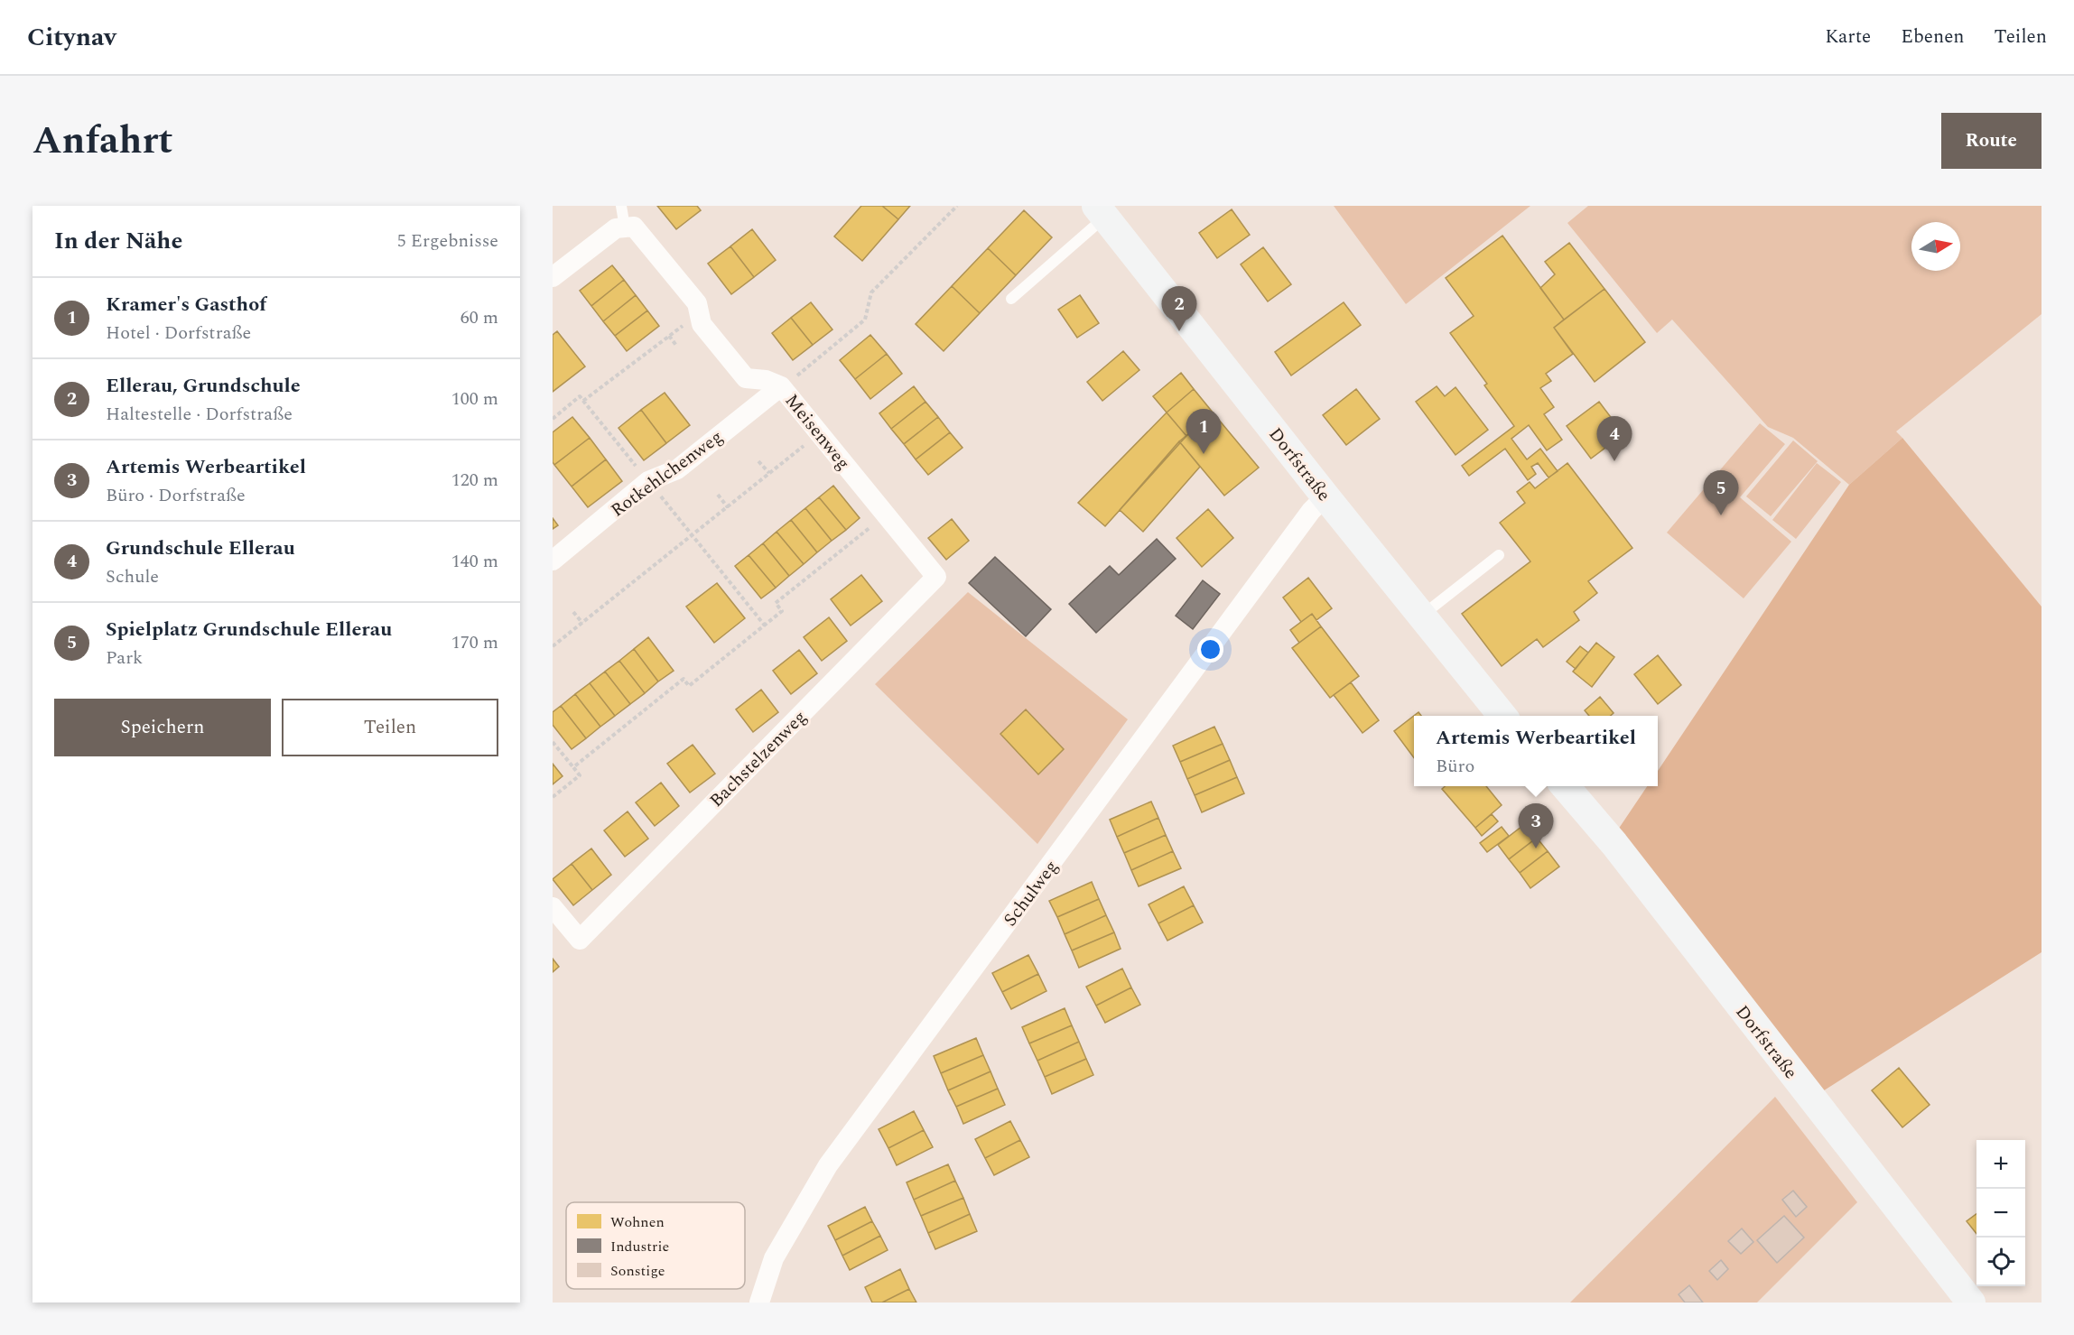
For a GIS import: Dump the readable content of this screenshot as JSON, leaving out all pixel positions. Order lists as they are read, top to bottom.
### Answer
{
  "streets": {
    "street": [
      "Meisenweg",
      "Dorfstraße",
      "Rotkehlchenweg",
      "Bachstelzenweg",
      "Schulweg"
    ]
  },
  "crossings": [
    ["Meisenweg", "Rotkehlchenweg"],
    ["Meisenweg", "Bachstelzenweg"],
    ["Dorfstraße", "Schulweg"]
  ],
  "legend": ["Wohnen", "Industrie", "Sonstige"],
  "north": "right",
  "page": {
    "header": "Citynav",
    "nav": ["Karte", "Ebenen", "Teilen"],
    "title": "Anfahrt",
    "buttons": [
      "Route",
      ["Speichern", "Teilen"]
    ],
    "heading": ["In der Nähe", "5 Ergebnisse"],
    "list": [
      {
        "mark": "1",
        "name": "Kramer's Gasthof",
        "note": "Hotel · Dorfstraße",
        "value": "60 m"
      },
      {
        "mark": "2",
        "name": "Ellerau, Grundschule",
        "note": "Haltestelle · Dorfstraße",
        "value": "100 m"
      },
      {
        "mark": "3",
        "name": "Artemis Werbeartikel",
        "note": "Büro · Dorfstraße",
        "value": "120 m"
      },
      {
        "mark": "4",
        "name": "Grundschule Ellerau",
        "note": "Schule",
        "value": "140 m"
      },
      {
        "mark": "5",
        "name": "Spielplatz Grundschule Ellerau",
        "note": "Park",
        "value": "170 m"
      }
    ],
    "pins": [
      "2",
      "1",
      "4",
      "5",
      "3"
    ],
    "popup": ["Artemis Werbeartikel", "Büro"],
    "map_buttons": ["+", "−"]
  }
}
